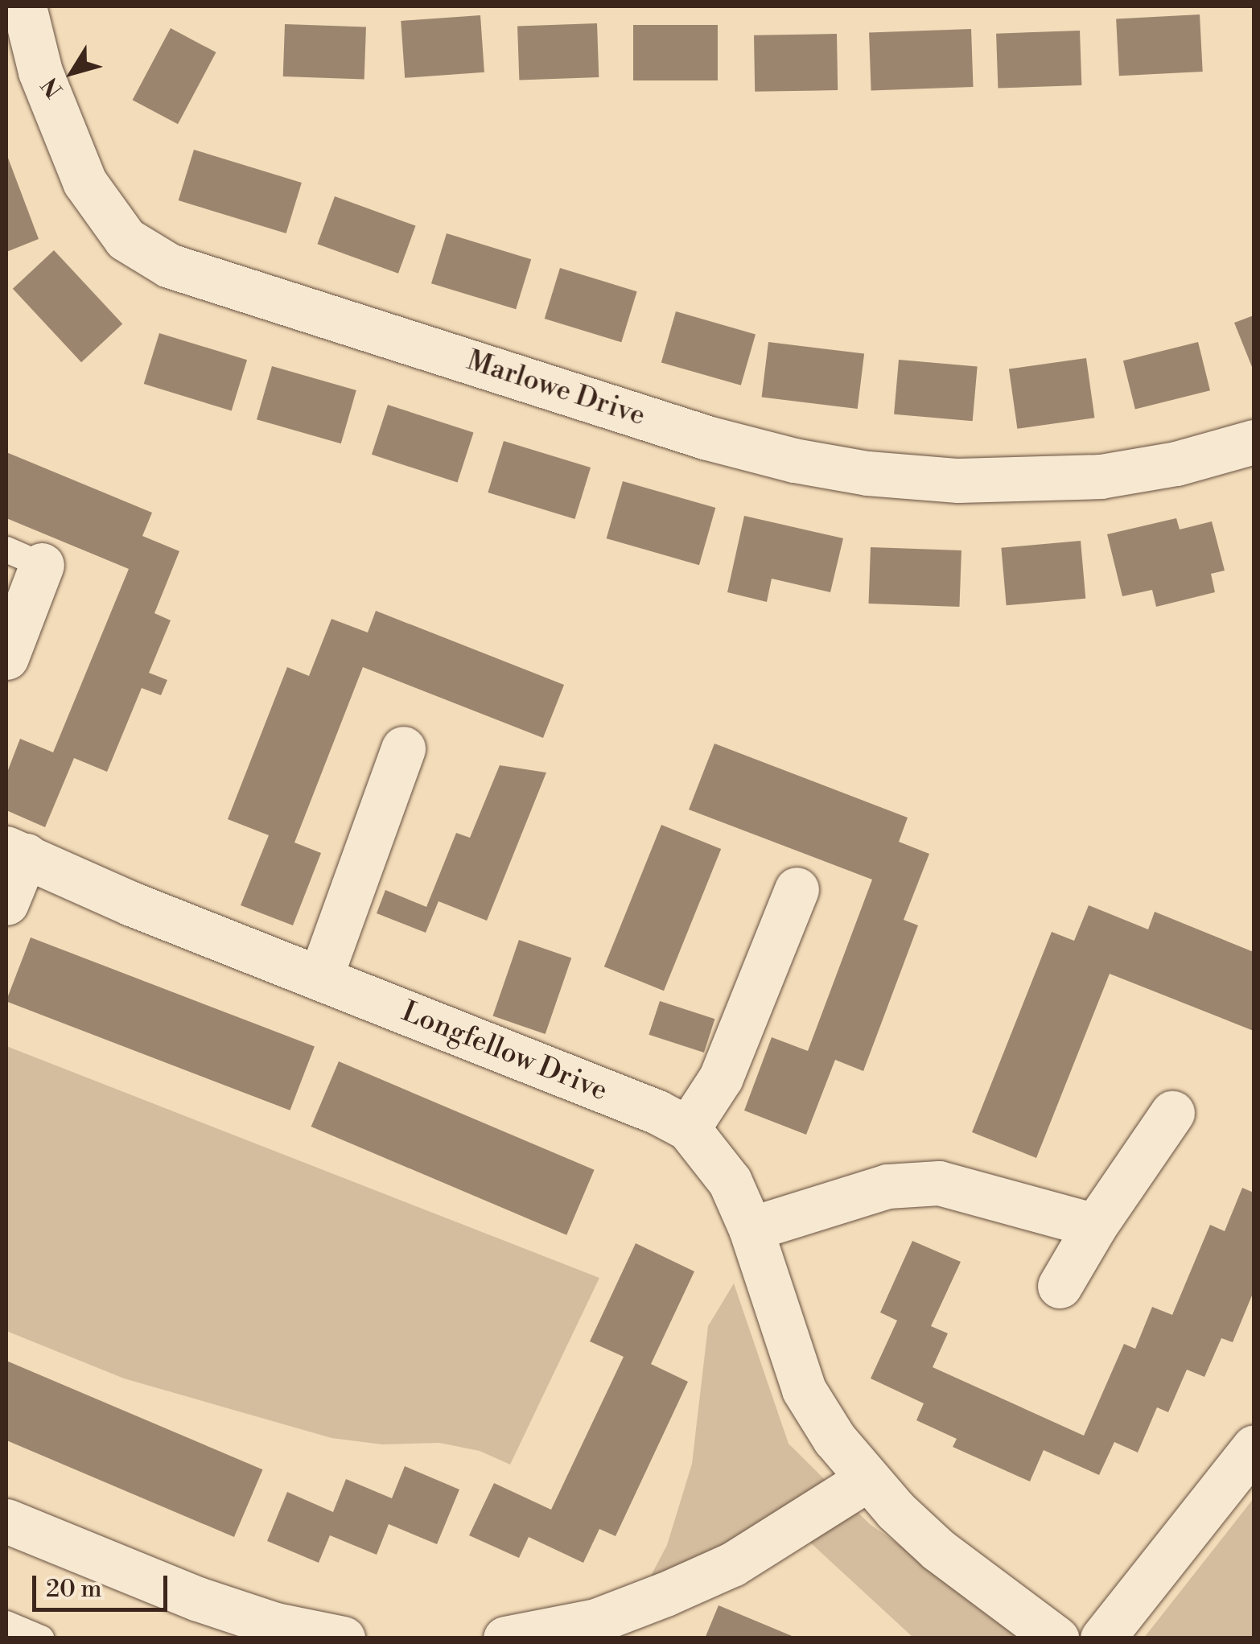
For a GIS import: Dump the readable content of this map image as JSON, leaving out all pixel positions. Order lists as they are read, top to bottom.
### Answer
{
  "streets": {
    "street": ["Marlowe Drive", "Longfellow Drive"]
  },
  "scale_bar": "20 m",
  "north": "bottom left"
}
